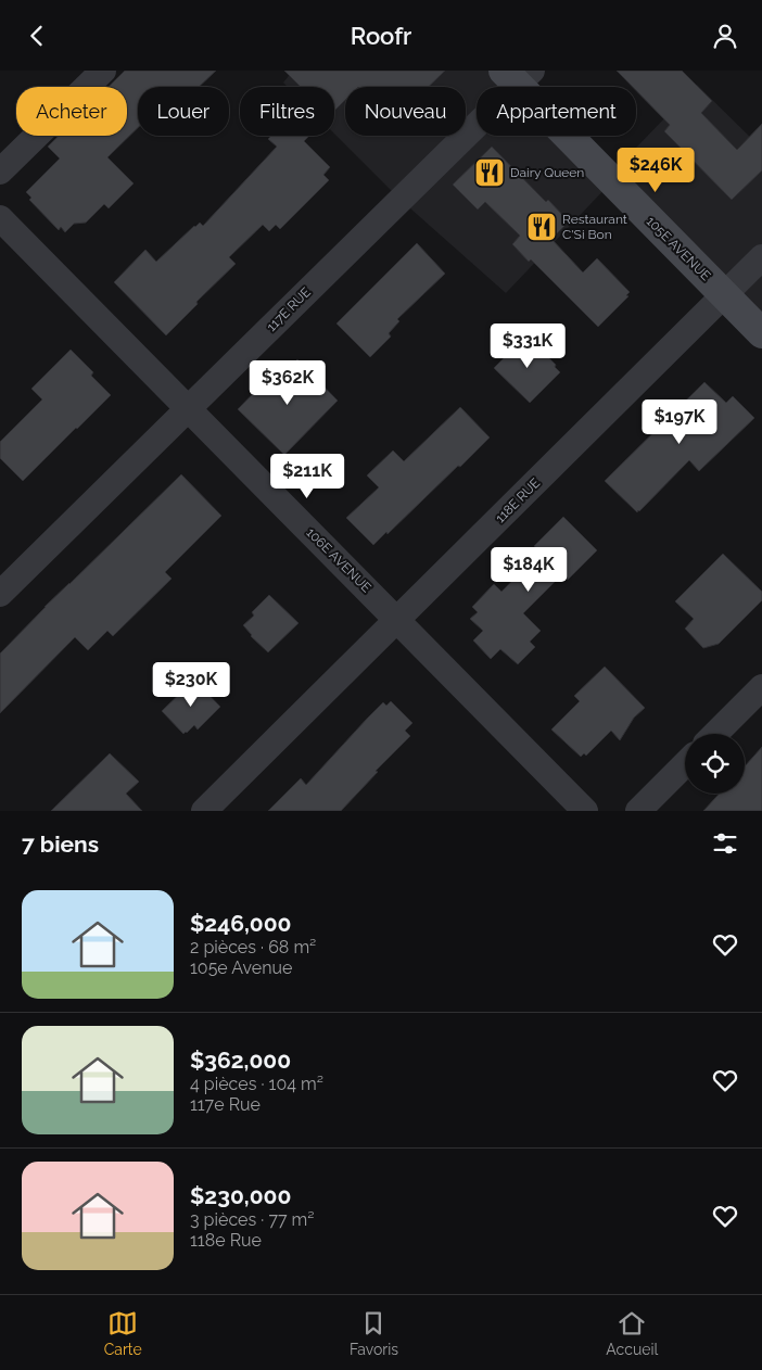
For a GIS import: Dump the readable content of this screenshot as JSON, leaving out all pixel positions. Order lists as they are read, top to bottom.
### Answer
{
  "streets": {
    "street": [
      "105E AVENUE",
      "117E RUE",
      "118E RUE",
      "106E AVENUE"
    ]
  },
  "crossings": [
    ["105E AVENUE", "117E RUE"],
    ["105E AVENUE", "118E RUE"],
    ["117E RUE", "106E AVENUE"],
    ["118E RUE", "106E AVENUE"]
  ],
  "places": {
    "restaurant": ["Dairy Queen", "Restaurant C'Si Bon"]
  },
  "page": {
    "header": "Roofr",
    "chip": [
      "Acheter",
      "Louer",
      "Filtres",
      "Nouveau",
      "Appartement"
    ],
    "price": [
      "$246K",
      "$331K",
      "$362K",
      "$197K",
      "$211K",
      "$184K",
      "$230K"
    ],
    "heading": "7 biens",
    "list": [
      {
        "name": "$246,000",
        "note": "2 pièces · 68 m² · 105e Avenue"
      },
      {
        "name": "$362,000",
        "note": "4 pièces · 104 m² · 117e Rue"
      },
      {
        "name": "$230,000",
        "note": "3 pièces · 77 m² · 118e Rue"
      }
    ],
    "tabs": ["Carte", "Favoris", "Accueil"]
  }
}
